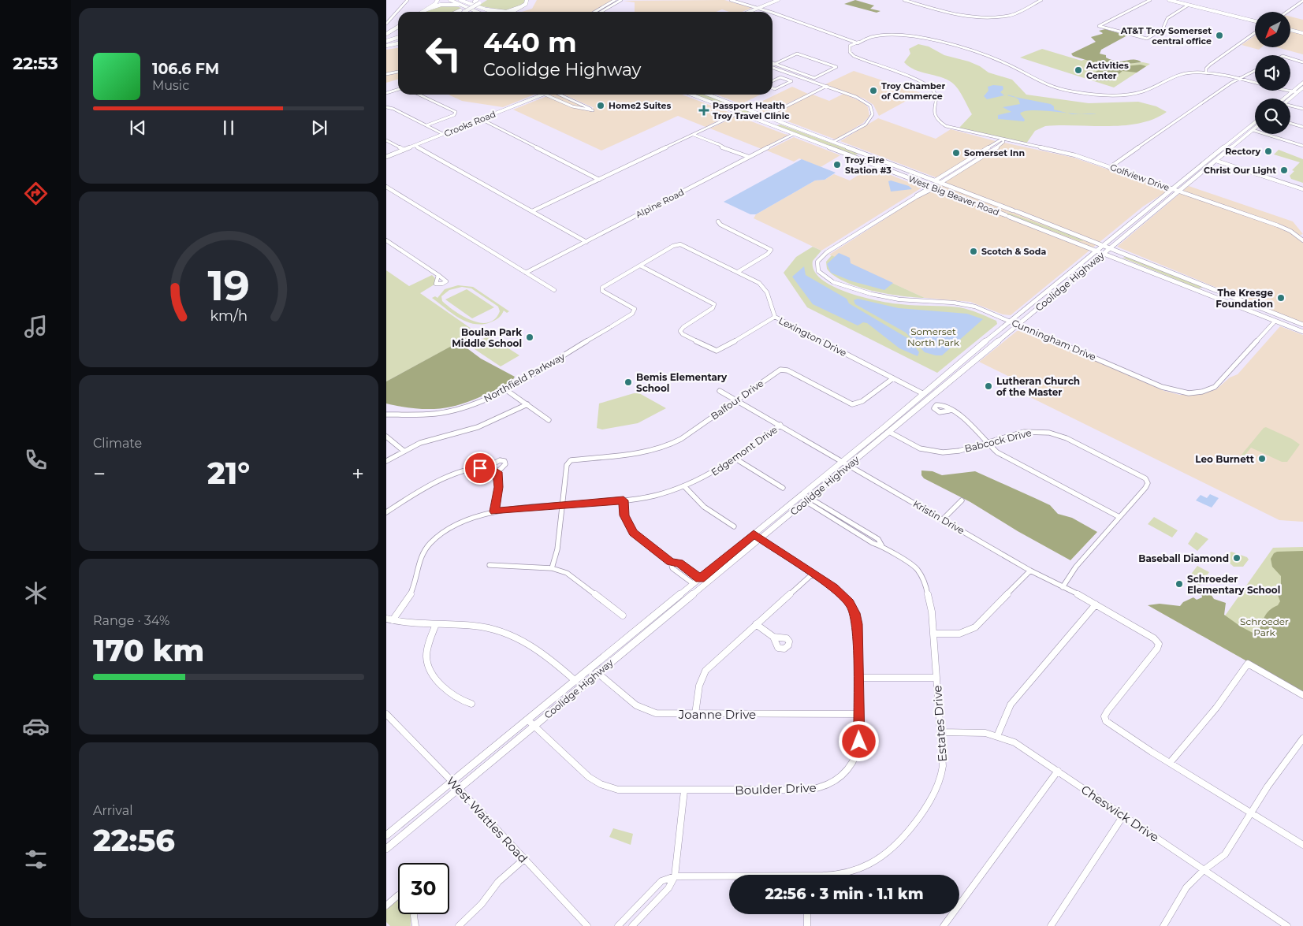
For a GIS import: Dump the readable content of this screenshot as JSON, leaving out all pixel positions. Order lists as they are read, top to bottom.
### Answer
{
  "streets": {
    "main road": ["Crooks Road", "West Big Beaver Road", "Coolidge Highway"],
    "street": [
      "Golfview Drive",
      "Alpine Road",
      "Lexington Drive",
      "Cunningham Drive",
      "Northfield Parkway",
      "Balfour Drive",
      "Babcock Drive",
      "Edgemont Drive",
      "Kristin Drive",
      "Joanne Drive",
      "Estates Drive",
      "Boulder Drive",
      "Cheswick Drive",
      "West Wattles Road"
    ]
  },
  "crossings": [
    ["Golfview Drive", "Coolidge Highway"],
    ["West Big Beaver Road", "Alpine Road"],
    ["West Big Beaver Road", "Coolidge Highway"],
    ["West Big Beaver Road", "Cunningham Drive"],
    ["Coolidge Highway", "Lexington Drive"],
    ["Coolidge Highway", "Cunningham Drive"],
    ["Coolidge Highway", "Babcock Drive"],
    ["Coolidge Highway", "Kristin Drive"],
    ["Coolidge Highway", "Joanne Drive"],
    ["Coolidge Highway", "Estates Drive"],
    ["Coolidge Highway", "Boulder Drive"],
    ["Coolidge Highway", "West Wattles Road"],
    ["Lexington Drive", "Northfield Parkway"],
    ["Lexington Drive", "Balfour Drive"],
    ["Balfour Drive", "Edgemont Drive"],
    ["Balfour Drive", "Kristin Drive"],
    ["Edgemont Drive", "Kristin Drive"],
    ["Joanne Drive", "Boulder Drive"],
    ["Estates Drive", "Cheswick Drive"]
  ],
  "parks": ["Somerset North Park", "Schroeder Park"],
  "places": {
    "other": [
      "AT&T Troy Somerset central office",
      "Activities Center",
      "Troy Chamber of Commerce",
      "Home2 Suites",
      "Rectory",
      "Somerset Inn",
      "Troy Fire Station #3",
      "Christ Our Light",
      "Scotch & Soda",
      "The Kresge Foundation",
      "Boulan Park Middle School",
      "Bemis Elementary School",
      "Lutheran Church of the Master",
      "Leo Burnett",
      "Baseball Diamond",
      "Schroeder Elementary School"
    ],
    "health": ["Passport Health Troy Travel Clinic"]
  },
  "north": "bottom left",
  "page": {
    "tabs": "22:53",
    "turn": ["440 m", "Coolidge Highway"],
    "song": ["106.6 FM", "Music"],
    "tile": [
      "Climate",
      ["Range · 34%", "170 km"],
      ["Arrival", "22:56"]
    ],
    "heat": ["−", "21°", "+"],
    "limit": "30",
    "trip": "22:56 · 3 min · 1.1 km",
    "gauge": ["19", "km/h"]
  }
}
